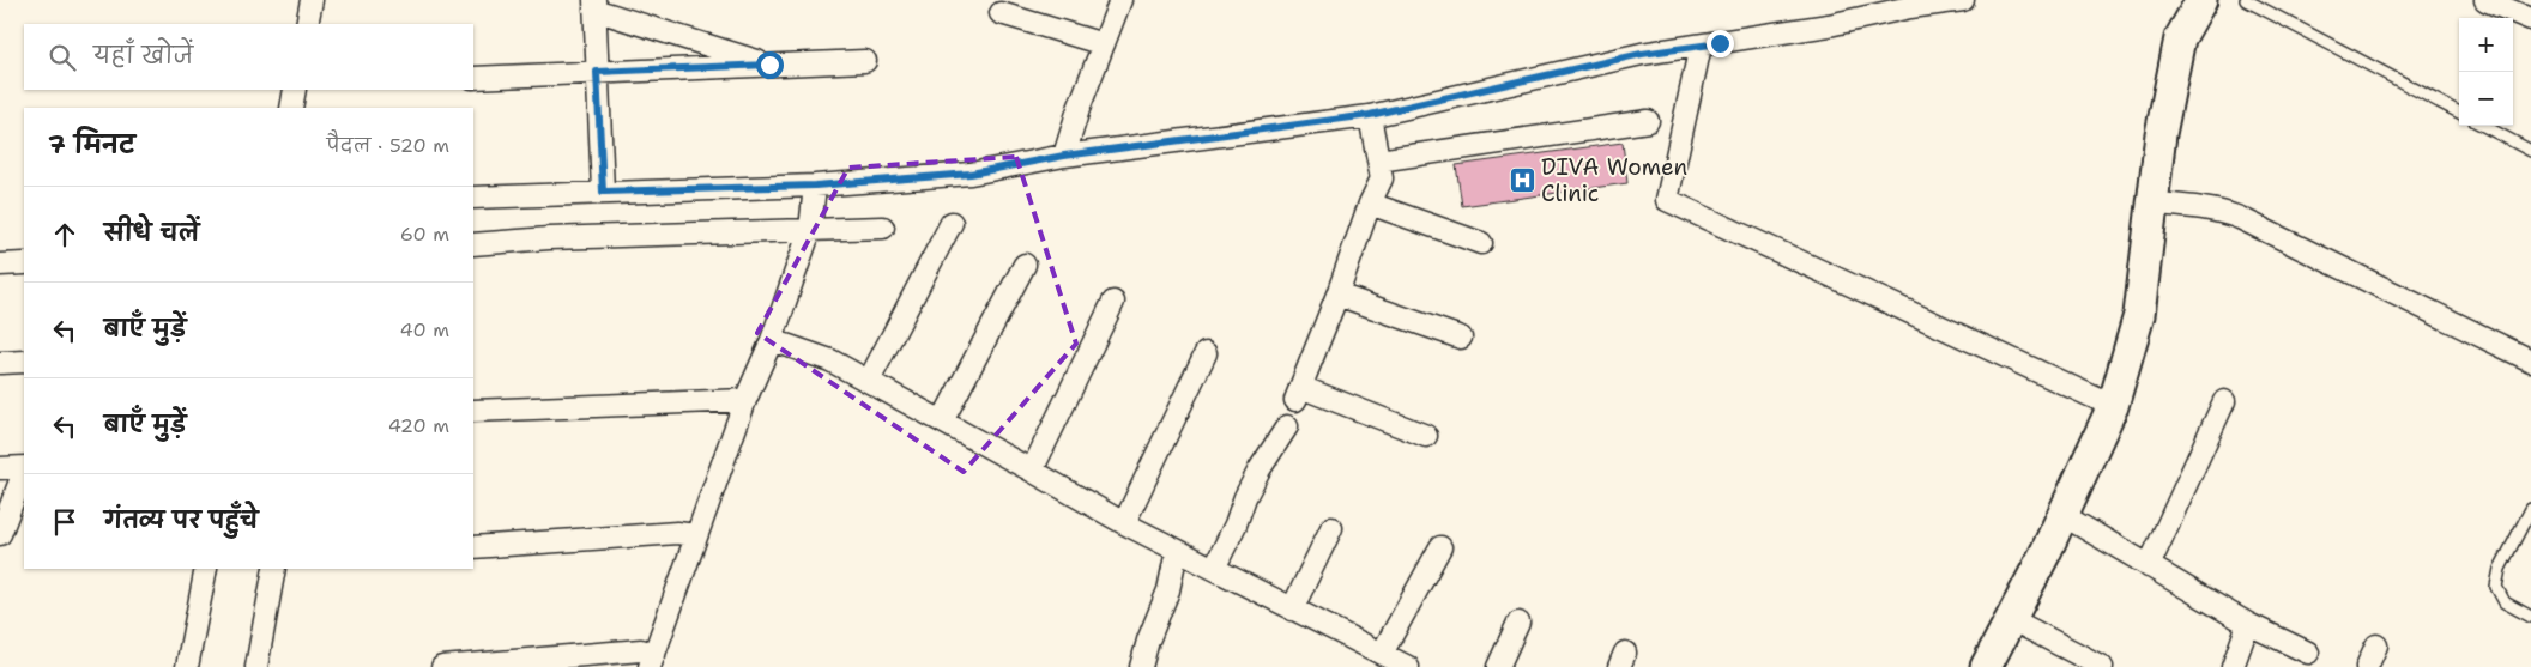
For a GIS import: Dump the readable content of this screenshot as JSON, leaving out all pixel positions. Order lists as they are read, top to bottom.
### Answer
{
  "places": {
    "hospital": ["DIVA Women Clinic"]
  },
  "page": {
    "map_buttons": ["+", "−"],
    "search": "यहाँ खोजें",
    "heading": ["7 मिनट", "पैदल · 520 m"],
    "list": [
      ["सीधे चलें", "60 m"],
      ["बाएँ मुड़ें", "40 m"],
      ["बाएँ मुड़ें", "420 m"],
      "गंतव्य पर पहुँचे"
    ]
  }
}
